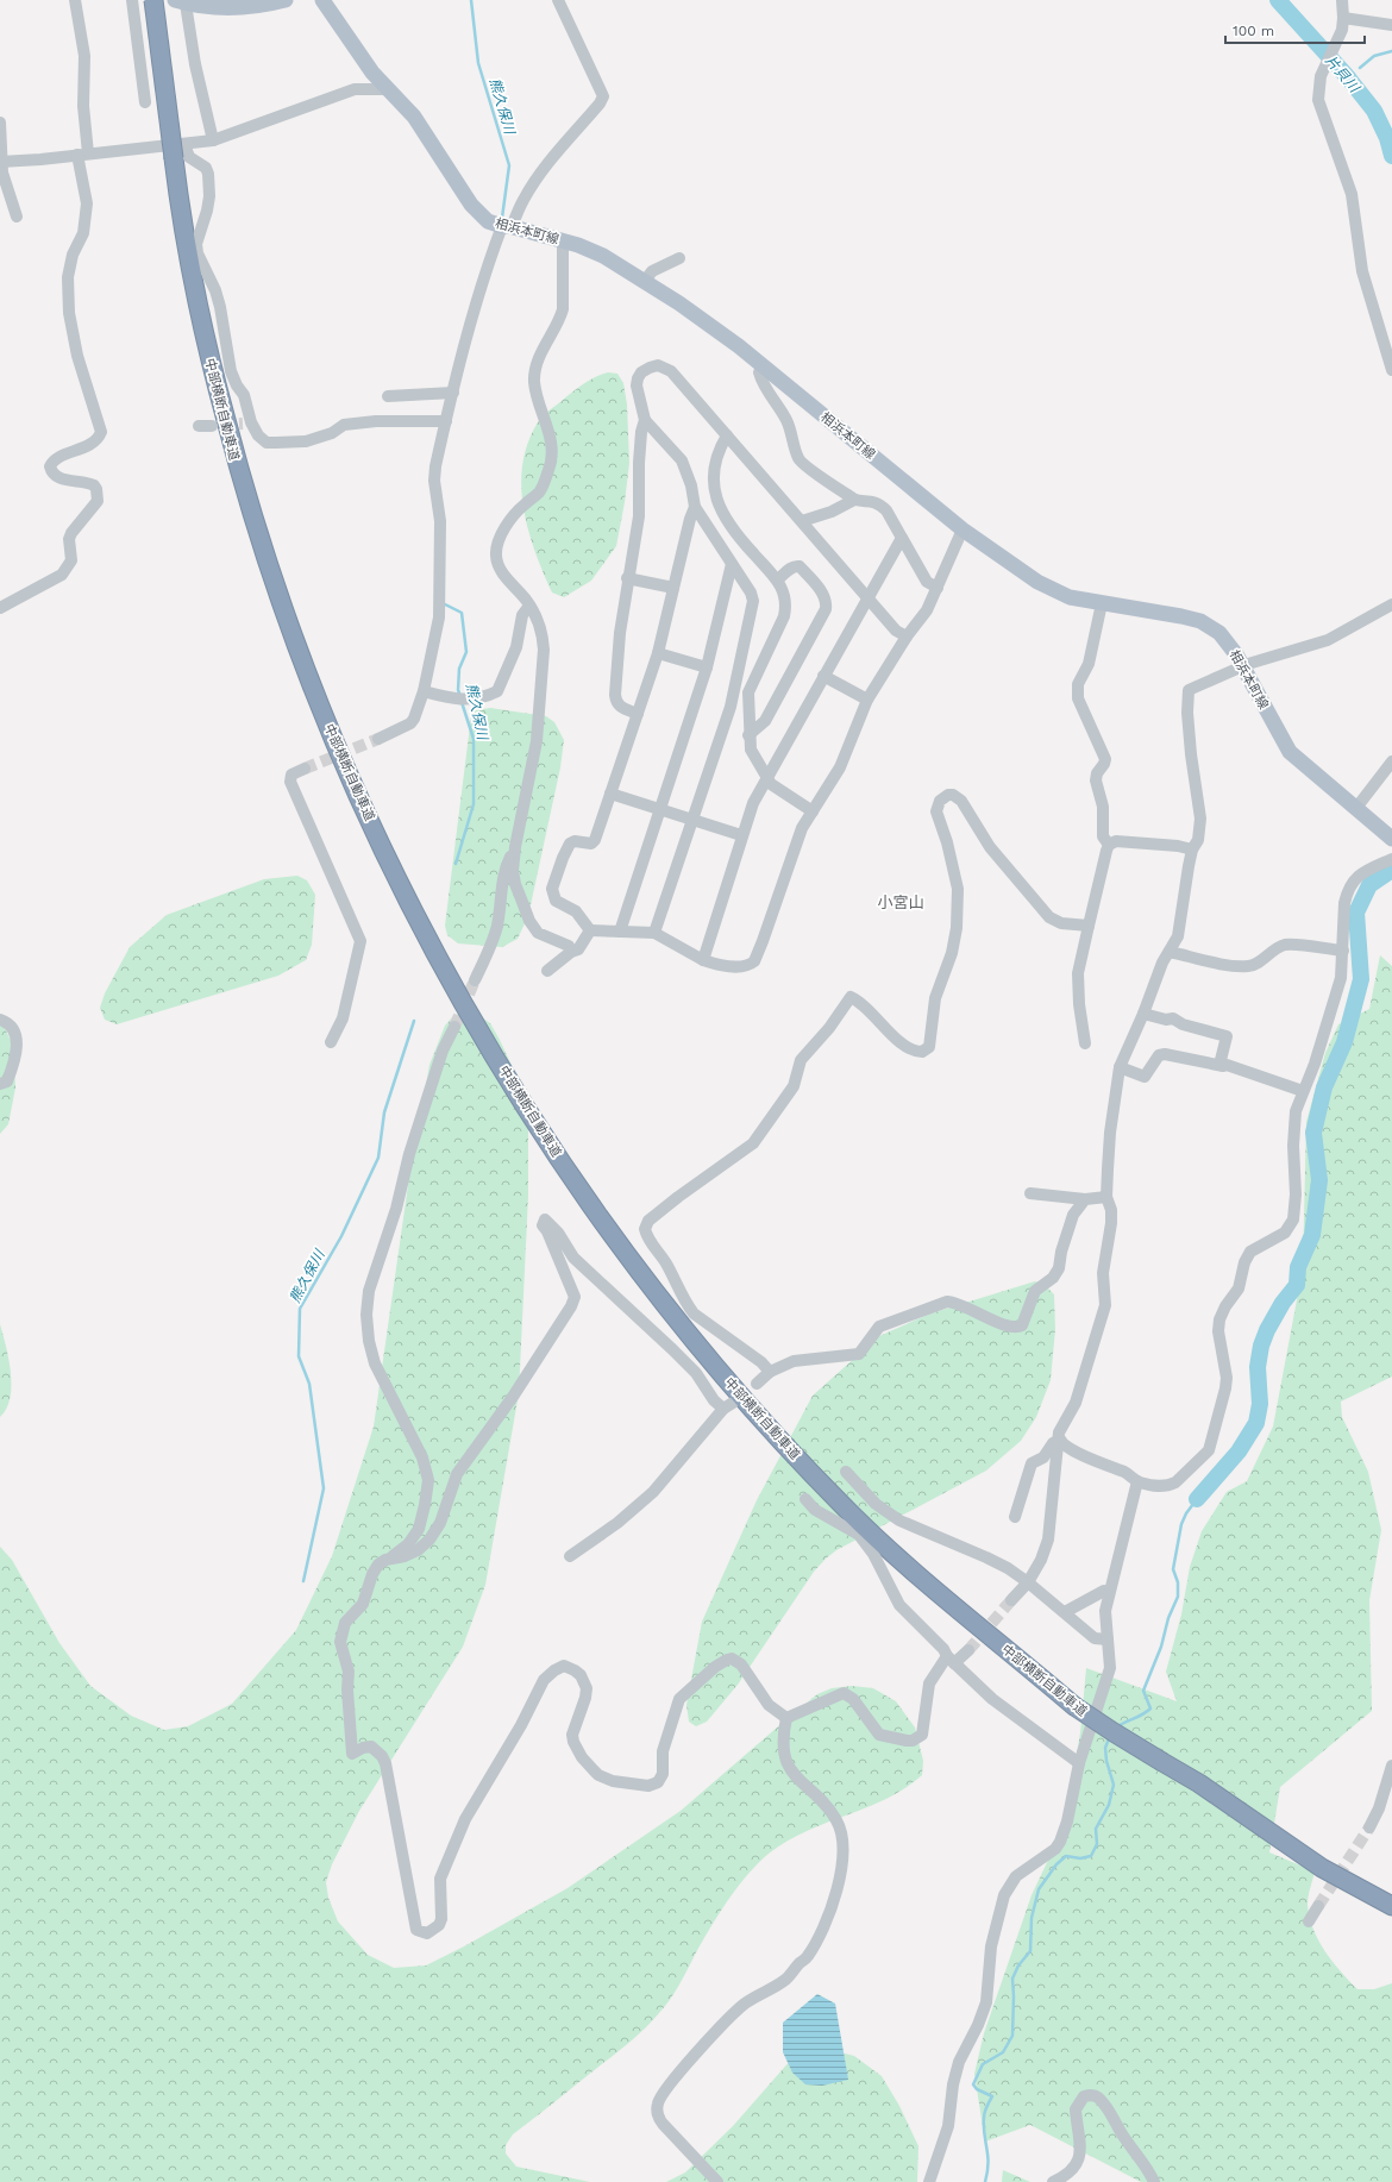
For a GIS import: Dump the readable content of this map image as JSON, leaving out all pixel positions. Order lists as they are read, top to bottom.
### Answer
{
  "streets": {
    "highway": ["中部横断自動車道"],
    "main road": ["相浜本町線"]
  },
  "districts": ["小宮山"],
  "water": ["片貝川", "熊久保川"],
  "scale_bar": "100 m"
}
